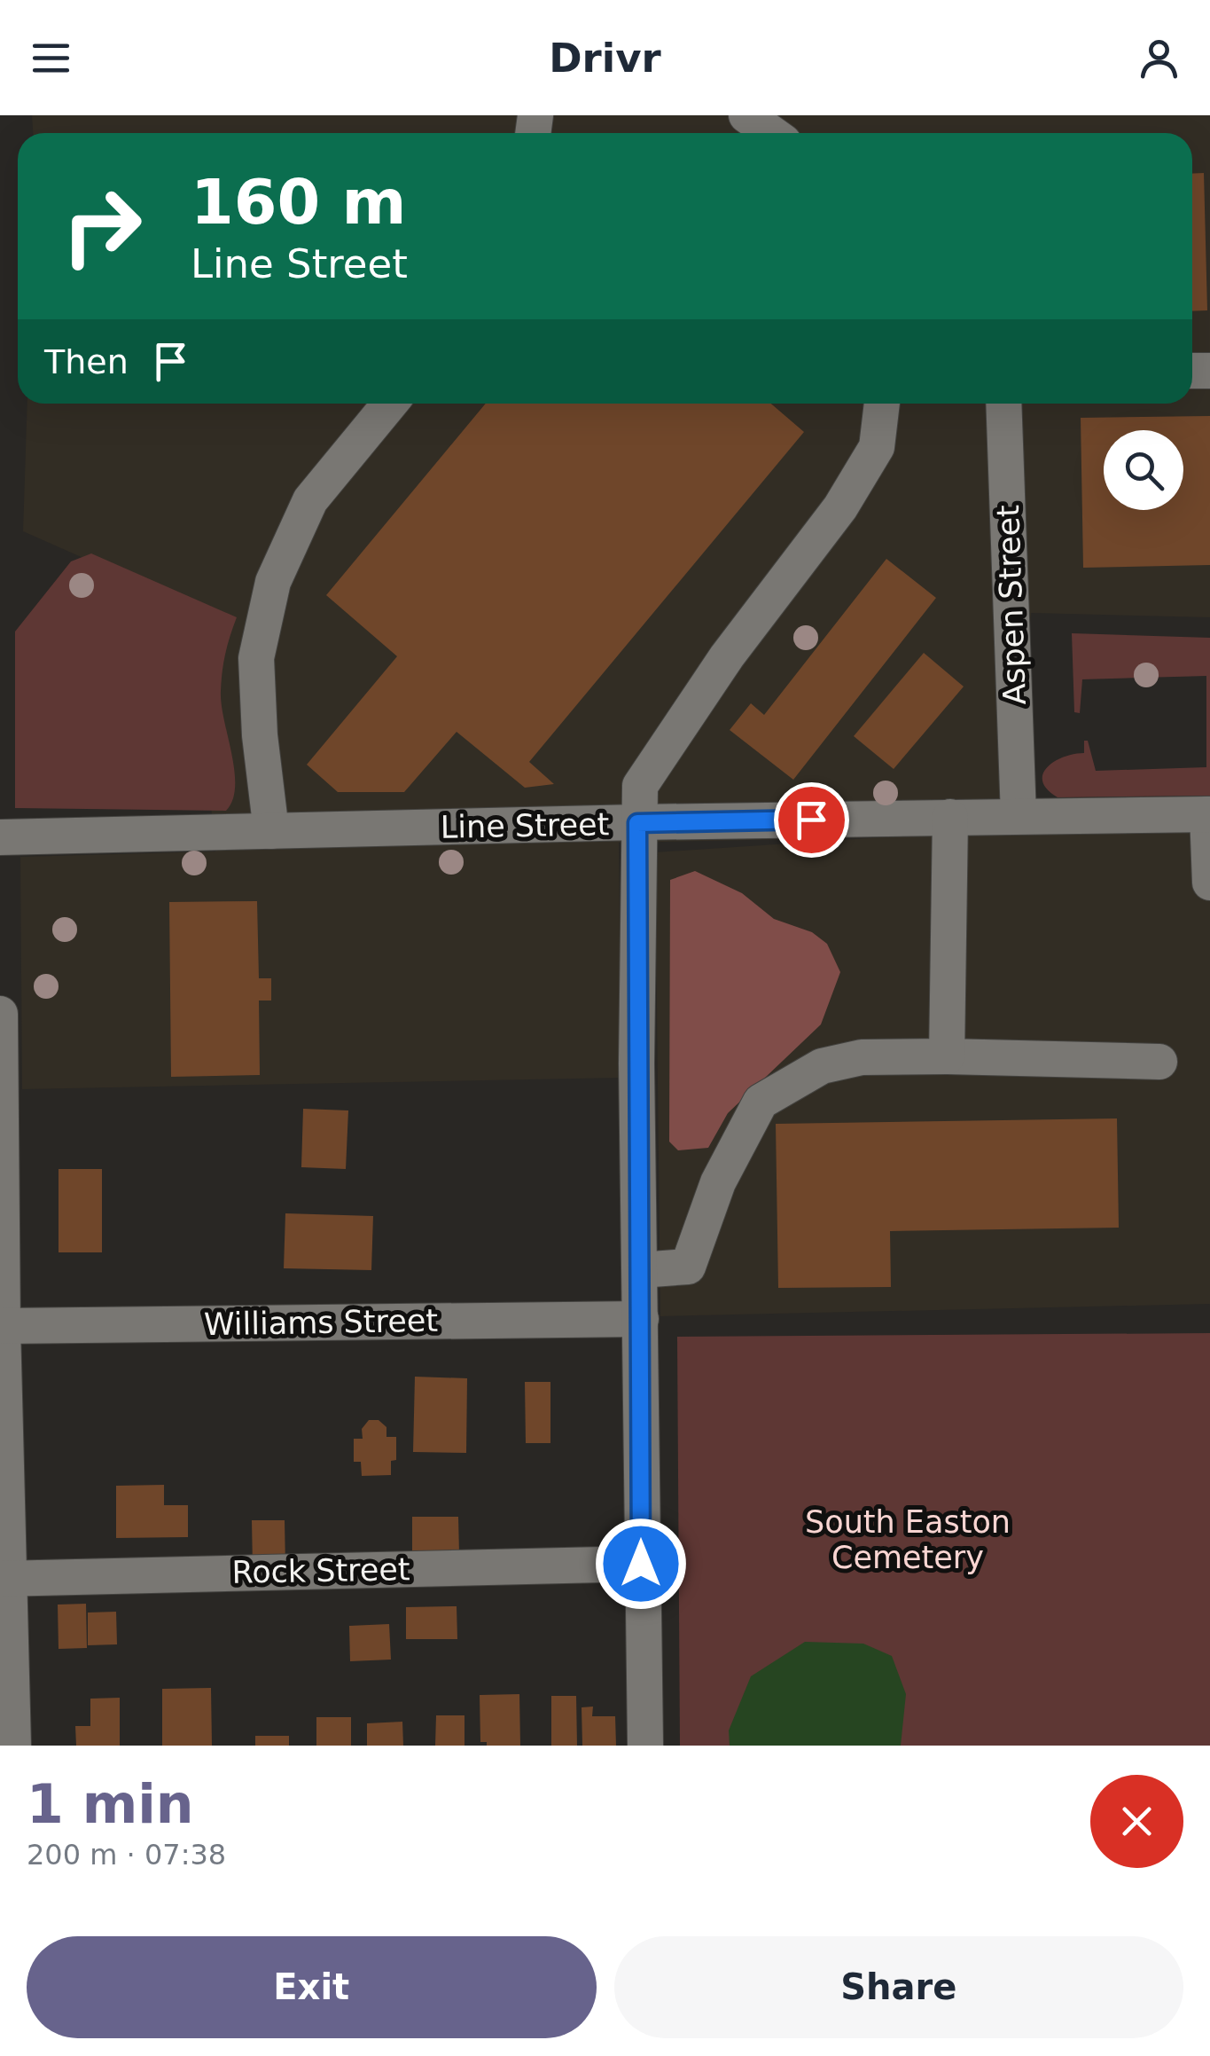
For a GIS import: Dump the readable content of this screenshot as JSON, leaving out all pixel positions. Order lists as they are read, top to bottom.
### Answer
{
  "streets": {
    "street": [
      "Aspen Street",
      "Line Street",
      "Williams Street",
      "Rock Street"
    ]
  },
  "crossings": [
    ["Aspen Street", "Line Street"]
  ],
  "parks": ["South Easton Cemetery"],
  "page": {
    "header": "Drivr",
    "turn": ["160 m", "Line Street"],
    "then": "Then",
    "heading": ["1 min", "200 m · 07:38"],
    "buttons": ["Exit", "Share"]
  }
}
